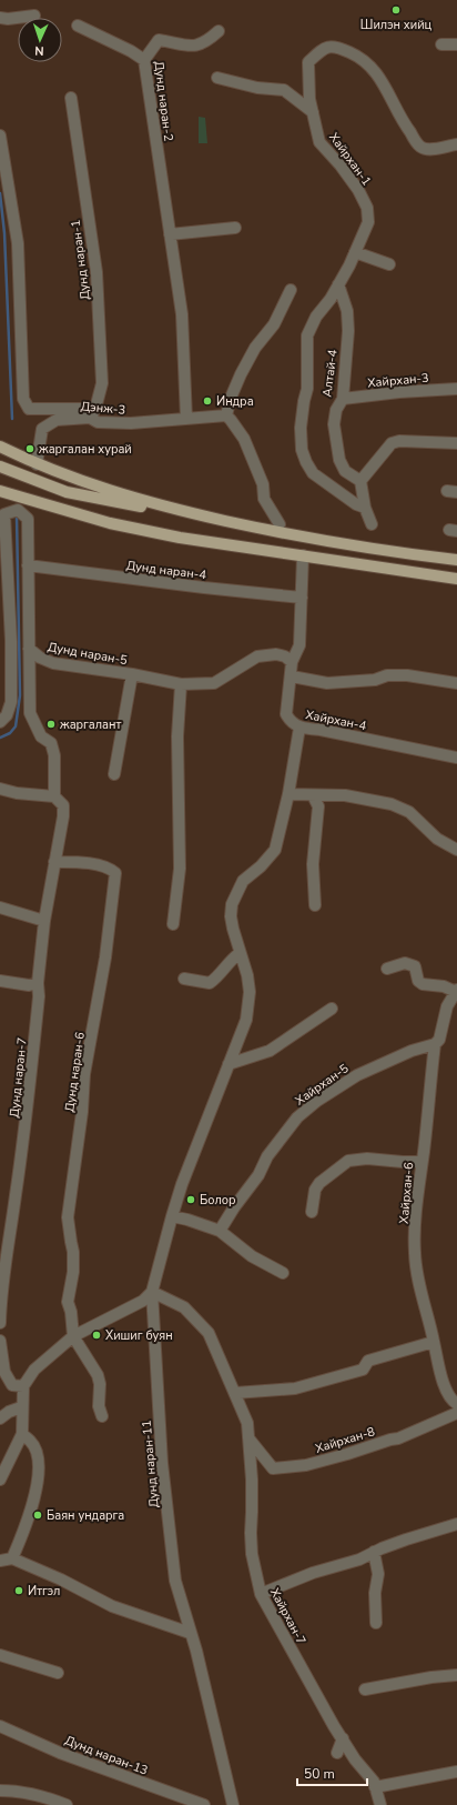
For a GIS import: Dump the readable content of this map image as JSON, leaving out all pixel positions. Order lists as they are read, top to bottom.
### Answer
{
  "streets": {
    "street": [
      "Дунд наран-2",
      "Хайрхан-1",
      "Дунд наран-1",
      "Алтай-4",
      "Хайрхан-3",
      "Дэнж-3",
      "Дунд наран-4",
      "Дунд наран-5",
      "Хайрхан-4",
      "Дунд наран-6",
      "Дунд наран-7",
      "Хайрхан-5",
      "Хайрхан-6",
      "Хайрхан-8",
      "Дунд наран-11",
      "Хайрхан-7",
      "Дунд наран-13"
    ]
  },
  "crossings": [
    ["Дунд наран-2", "Дэнж-3"],
    ["Хайрхан-1", "Алтай-4"],
    ["Дунд наран-1", "Дэнж-3"],
    ["Алтай-4", "Хайрхан-3"],
    ["Дунд наран-5", "Дунд наран-6"],
    ["Дунд наран-5", "Дунд наран-7"],
    ["Дунд наран-6", "Дунд наран-7"],
    ["Хайрхан-5", "Хайрхан-6"],
    ["Хайрхан-8", "Хайрхан-7"],
    ["Дунд наран-11", "Хайрхан-7"]
  ],
  "places": [
    "Шилэн хийц",
    "Индра",
    "жаргалан хурай",
    "жаргалант",
    "Болор",
    "Хишиг буян",
    "Баян ундарга",
    "Итгэл"
  ],
  "scale_bar": "50 m",
  "north": "bottom"
}
